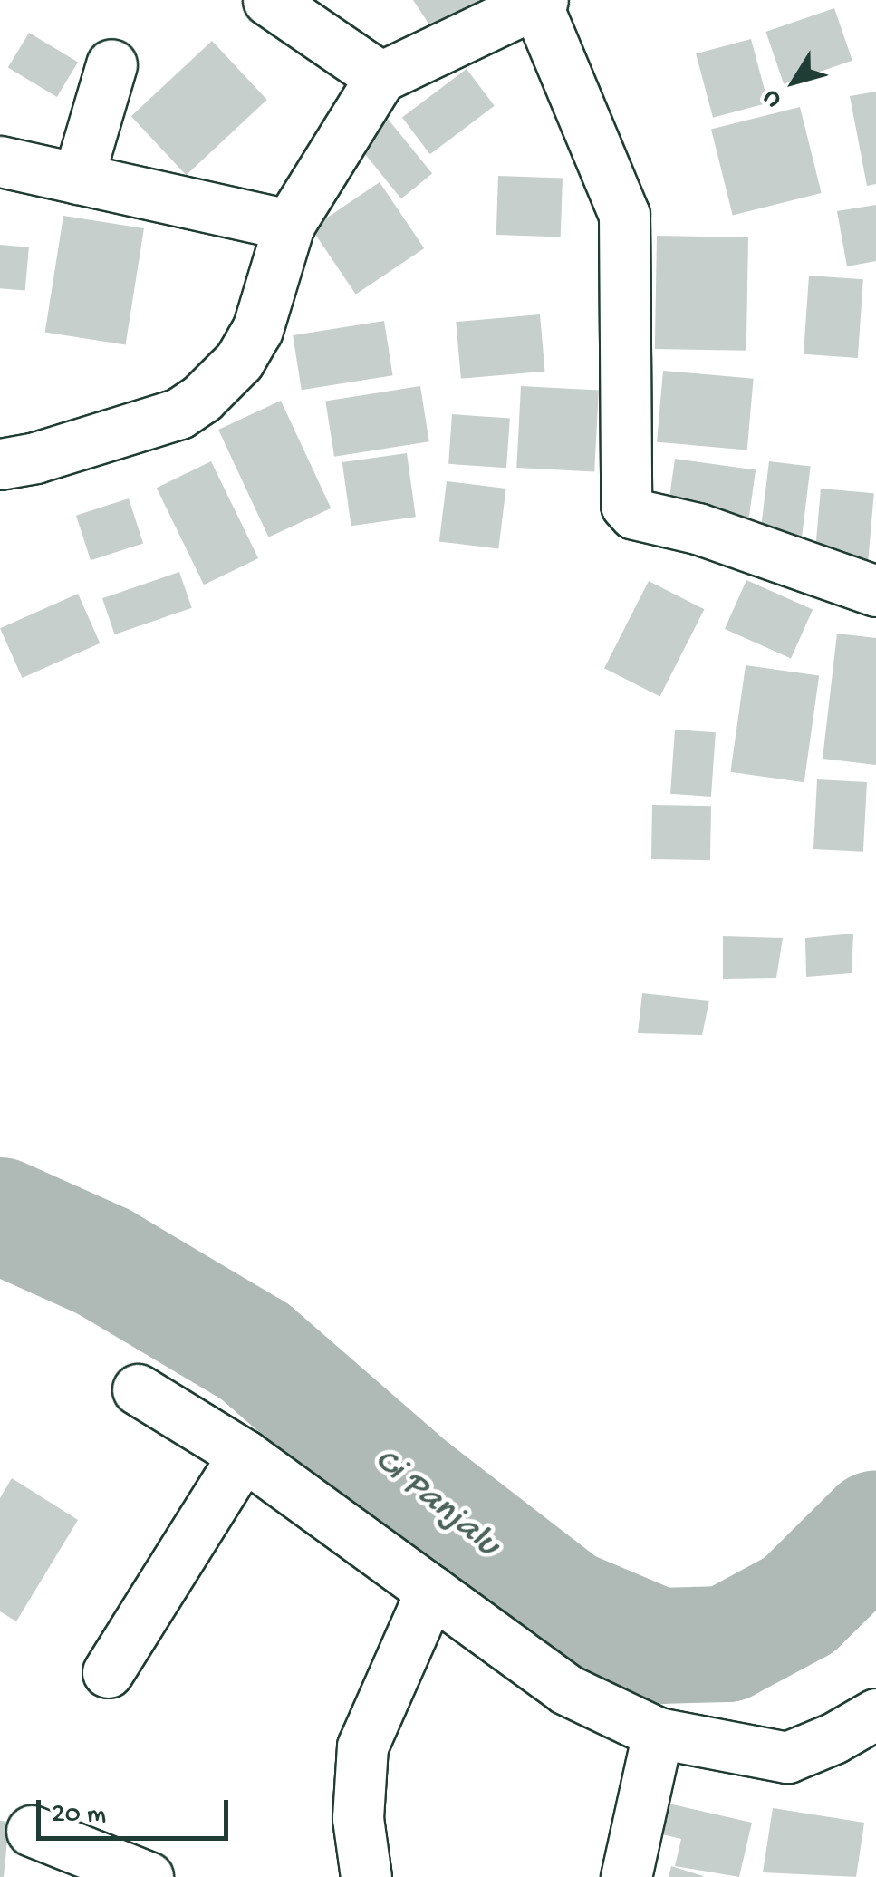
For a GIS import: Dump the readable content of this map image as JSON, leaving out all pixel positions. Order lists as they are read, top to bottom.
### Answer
{
  "water": ["Ci Panjalu"],
  "scale_bar": "20 m",
  "north": "bottom left"
}
